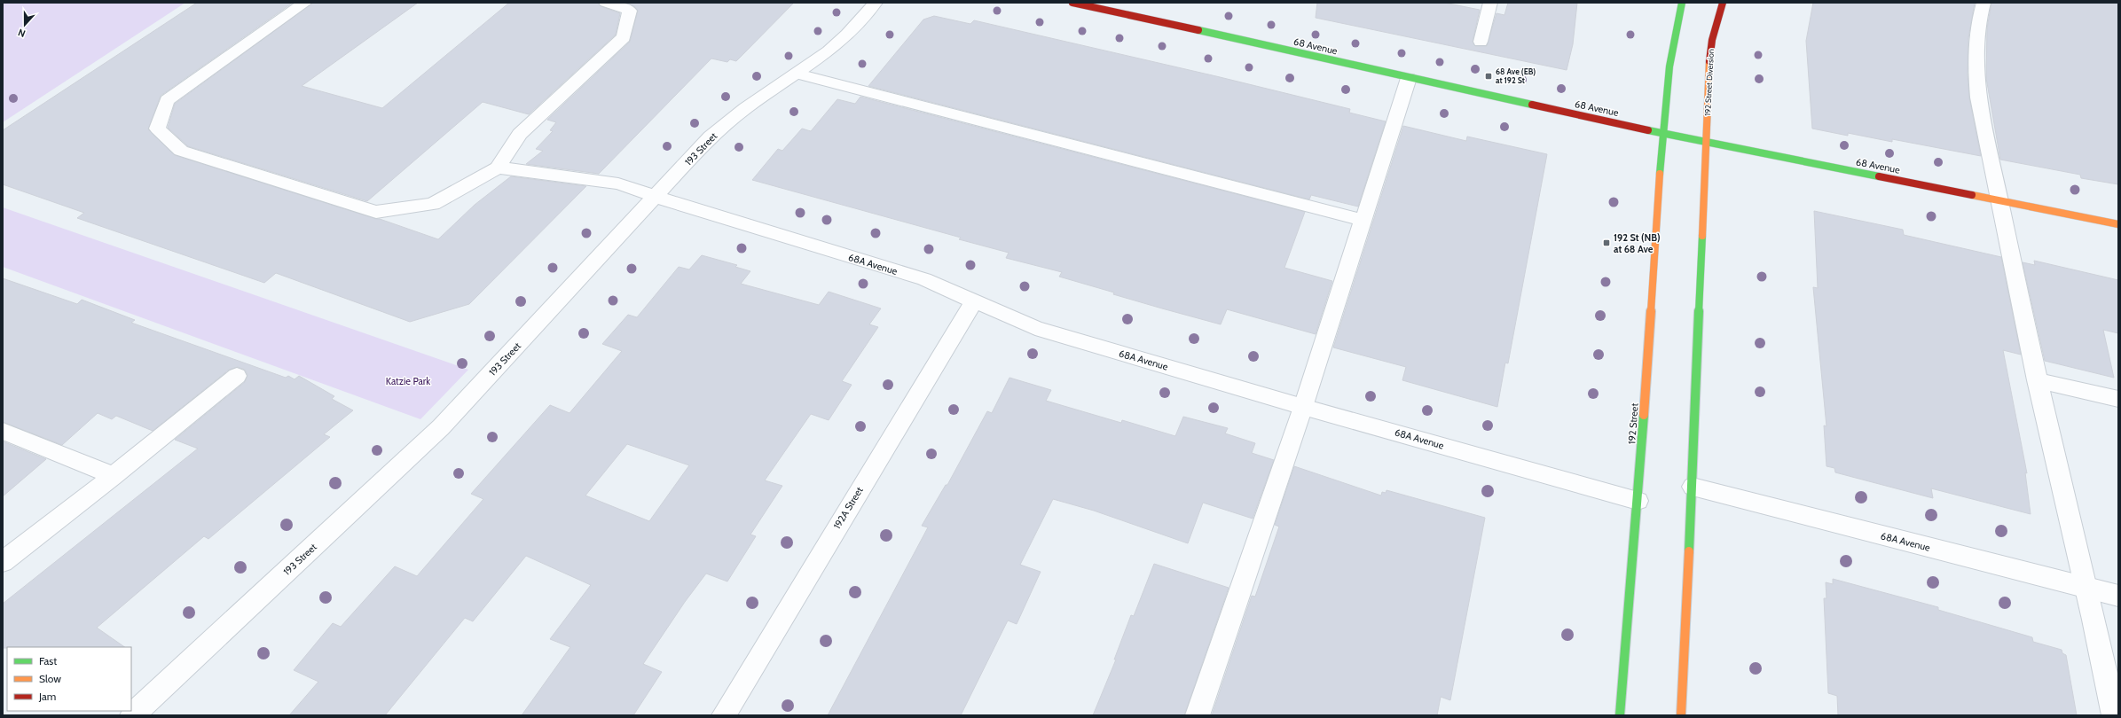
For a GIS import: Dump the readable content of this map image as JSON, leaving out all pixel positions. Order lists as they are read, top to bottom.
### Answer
{
  "streets": {
    "main road": ["68 Avenue", "192 Street Diversion", "192 Street"],
    "street": ["193 Street", "68A Avenue", "192A Street"]
  },
  "crossings": [
    ["68 Avenue", "192 Street Diversion"],
    ["68 Avenue", "192 Street"],
    ["193 Street", "68A Avenue"],
    ["68A Avenue", "192 Street"],
    ["68A Avenue", "192A Street"]
  ],
  "parks": ["Katzie Park"],
  "places": {
    "transit": ["68 Ave (EB) at 192 St", "192 St (NB) at 68 Ave"]
  },
  "legend": ["Fast", "Slow", "Jam"],
  "north": "bottom"
}
